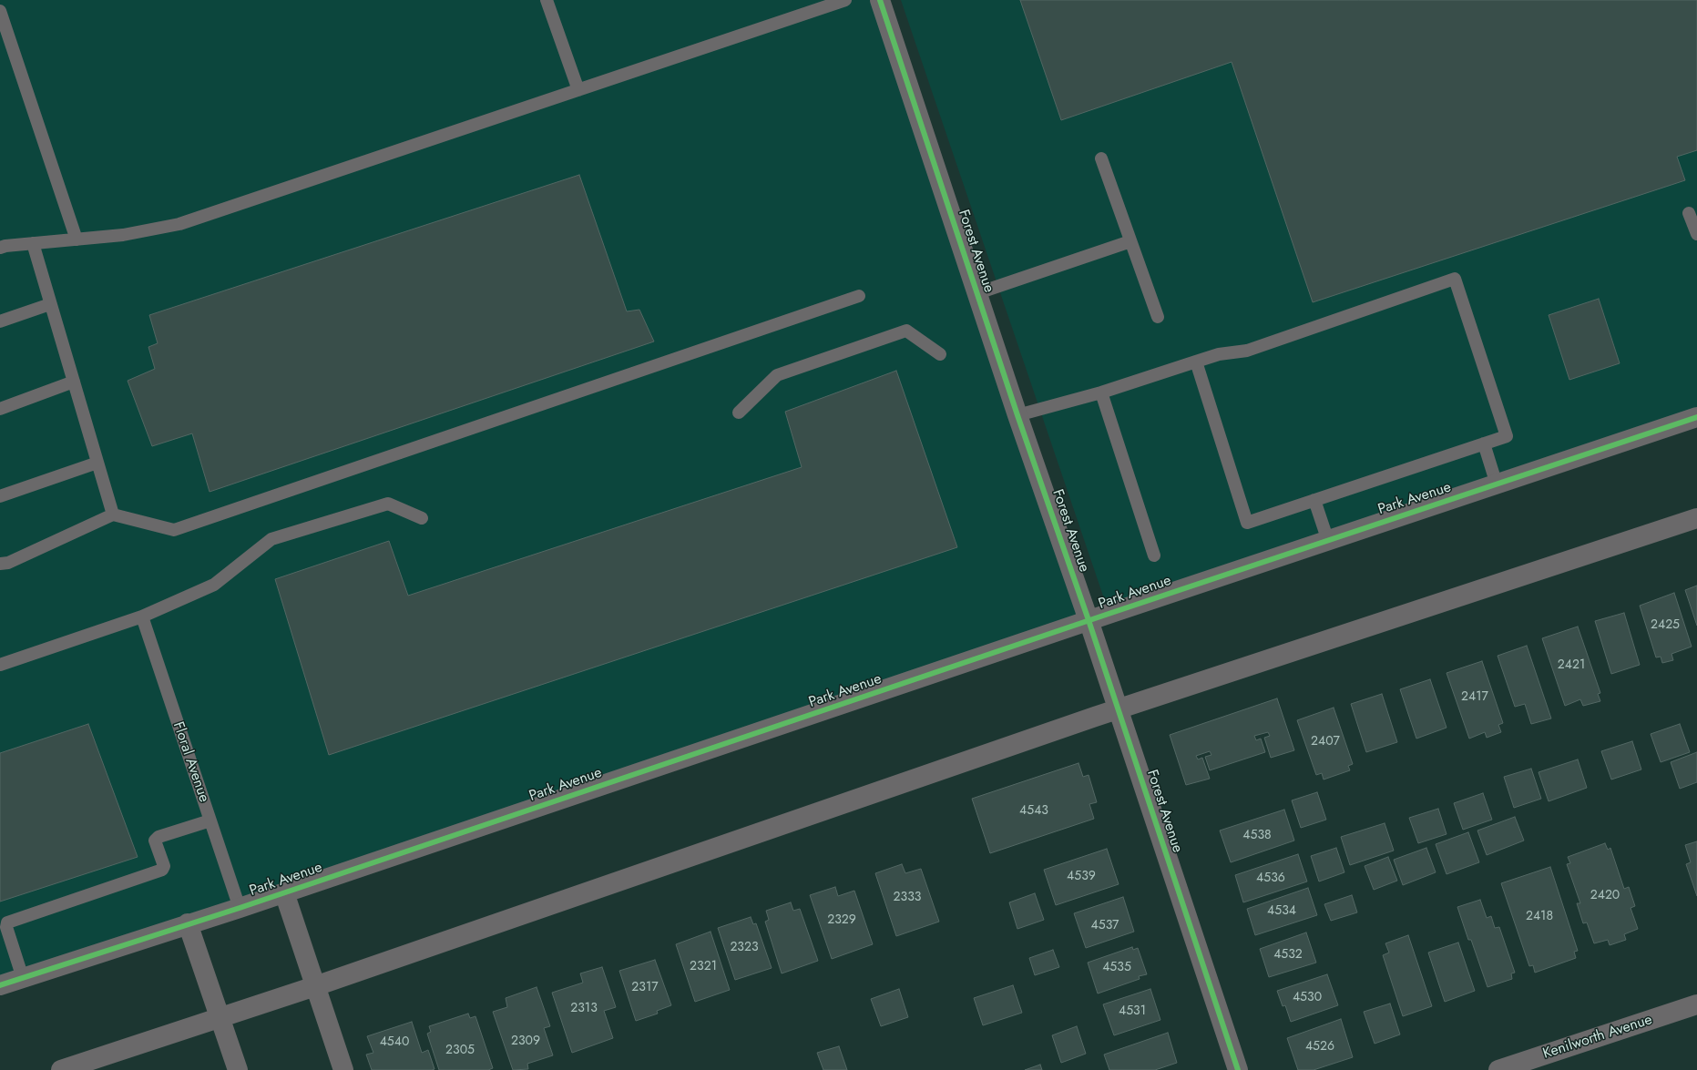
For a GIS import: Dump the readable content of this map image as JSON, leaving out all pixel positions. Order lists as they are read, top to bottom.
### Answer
{
  "streets": {
    "street": ["Forest Avenue", "Park Avenue", "Kenilworth Avenue"],
    "lane": ["Floral Avenue"]
  },
  "crossings": [
    ["Forest Avenue", "Park Avenue"],
    ["Park Avenue", "Floral Avenue"]
  ],
  "house_numbers": [
    "2425",
    "2421",
    "2417",
    "2407",
    "4543",
    "4538",
    "4539",
    "4536",
    "2420",
    "2333",
    "4534",
    "2418",
    "2329",
    "4537",
    "2323",
    "4532",
    "2321",
    "4535",
    "2317",
    "4530",
    "2313",
    "4531",
    "2309",
    "4540",
    "4526",
    "2305"
  ]
}
